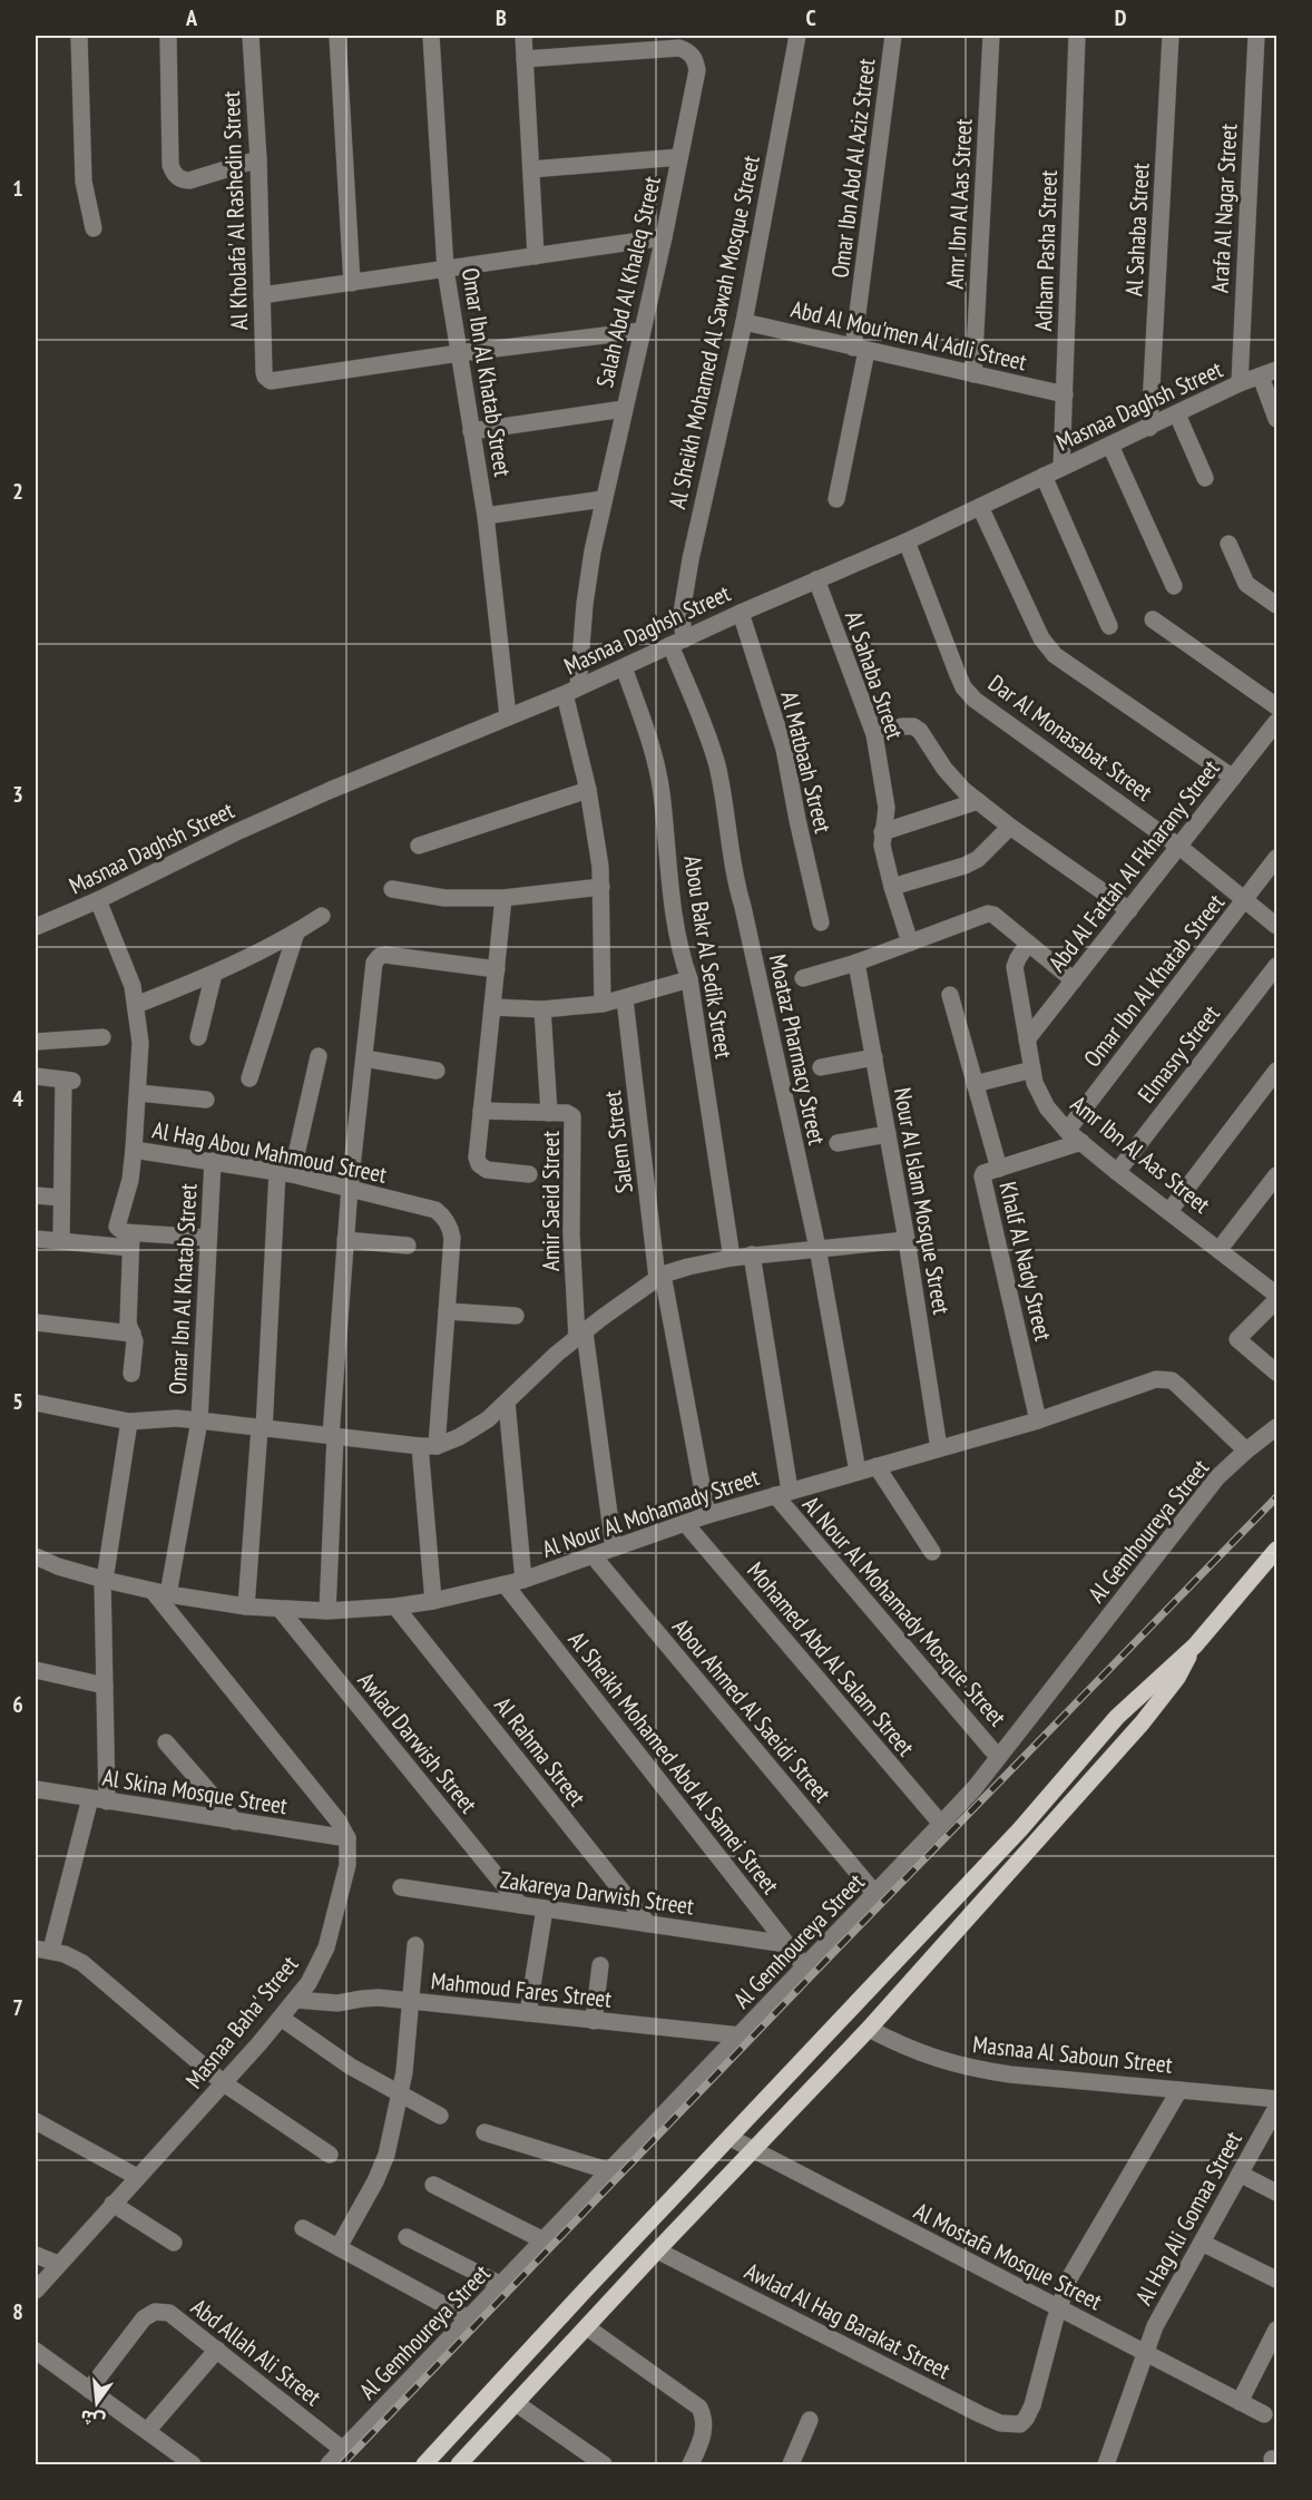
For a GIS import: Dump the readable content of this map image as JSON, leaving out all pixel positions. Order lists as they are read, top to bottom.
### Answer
{
  "streets": {
    "street": [
      "Omar Ibn Abd Al Aziz Street",
      "Amr Ibn Al Aas Street",
      "Arafa Al Nagar Street",
      "Al Kholafa' Al Rashedin Street",
      "Al Sahaba Street",
      "Adham Pasha Street",
      "Salah Abd Al Khaleq Street",
      "Al Sheikh Mohamed Al Sawah Mosque Street",
      "Abd Al Mou'men Al Adli Street",
      "Omar Ibn Al Khatab Street",
      "Masnaa Daghsh Street",
      "Dar Al Monasabat Street",
      "Al Matbaah Street",
      "Abd Al Fattah Al Fkharany Street",
      "Abou Bakr Al Sedik Street",
      "Moataz Pharmacy Street",
      "Elmasry Street",
      "Salem Street",
      "Al Hag Abou Mahmoud Street",
      "Amir Saeid Street",
      "Nour Al Islam Mosque Street",
      "Khalf Al Nady Street",
      "Al Nour Al Mohamady Street",
      "Al Gemhoureya Street",
      "Al Nour Al Mohamady Mosque Street",
      "Mohamed Abd Al Salam Street",
      "Abou Ahmed Al Saeidi Street",
      "Awlad Darwish Street",
      "Al Rahma Street",
      "Al Sheikh Mohamed Abd Al Samei Street",
      "Al Skina Mosque Street",
      "Zakareya Darwish Street",
      "Mahmoud Fares Street",
      "Masnaa Baha' Street",
      "Masnaa Al Saboun Street",
      "Al Hag Ali Gomaa Street",
      "Al Mostafa Mosque Street",
      "Awlad Al Hag Barakat Street",
      "Abd Allah Ali Street"
    ]
  },
  "crossings": [
    ["Omar Ibn Abd Al Aziz Street", "Abd Al Mou'men Al Adli Street"],
    ["Amr Ibn Al Aas Street", "Abd Al Mou'men Al Adli Street"],
    ["Amr Ibn Al Aas Street", "Omar Ibn Al Khatab Street"],
    ["Amr Ibn Al Aas Street", "Abd Al Fattah Al Fkharany Street"],
    ["Amr Ibn Al Aas Street", "Elmasry Street"],
    ["Amr Ibn Al Aas Street", "Khalf Al Nady Street"],
    ["Arafa Al Nagar Street", "Masnaa Daghsh Street"],
    ["Al Kholafa' Al Rashedin Street", "Omar Ibn Al Khatab Street"],
    ["Al Sahaba Street", "Masnaa Daghsh Street"],
    ["Adham Pasha Street", "Abd Al Mou'men Al Adli Street"],
    ["Adham Pasha Street", "Masnaa Daghsh Street"],
    ["Salah Abd Al Khaleq Street", "Masnaa Daghsh Street"],
    ["Al Sheikh Mohamed Al Sawah Mosque Street", "Abd Al Mou'men Al Adli Street"],
    ["Al Sheikh Mohamed Al Sawah Mosque Street", "Masnaa Daghsh Street"],
    ["Al Sheikh Mohamed Al Sawah Mosque Street", "Moataz Pharmacy Street"],
    ["Omar Ibn Al Khatab Street", "Masnaa Daghsh Street"],
    ["Omar Ibn Al Khatab Street", "Dar Al Monasabat Street"],
    ["Omar Ibn Al Khatab Street", "Al Hag Abou Mahmoud Street"],
    ["Omar Ibn Al Khatab Street", "Al Nour Al Mohamady Street"],
    ["Masnaa Daghsh Street", "Dar Al Monasabat Street"],
    ["Masnaa Daghsh Street", "Al Matbaah Street"],
    ["Masnaa Daghsh Street", "Abou Bakr Al Sedik Street"],
    ["Masnaa Daghsh Street", "Moataz Pharmacy Street"],
    ["Dar Al Monasabat Street", "Abd Al Fattah Al Fkharany Street"],
    ["Moataz Pharmacy Street", "Al Nour Al Mohamady Street"],
    ["Salem Street", "Al Nour Al Mohamady Street"],
    ["Nour Al Islam Mosque Street", "Al Nour Al Mohamady Street"],
    ["Khalf Al Nady Street", "Al Nour Al Mohamady Street"],
    ["Al Nour Al Mohamady Street", "Al Gemhoureya Street"],
    ["Al Nour Al Mohamady Street", "Al Nour Al Mohamady Mosque Street"],
    ["Al Nour Al Mohamady Street", "Mohamed Abd Al Salam Street"],
    ["Al Nour Al Mohamady Street", "Abou Ahmed Al Saeidi Street"],
    ["Al Nour Al Mohamady Street", "Awlad Darwish Street"],
    ["Al Nour Al Mohamady Street", "Al Rahma Street"],
    ["Al Nour Al Mohamady Street", "Al Sheikh Mohamed Abd Al Samei Street"],
    ["Al Gemhoureya Street", "Al Nour Al Mohamady Mosque Street"],
    ["Al Gemhoureya Street", "Mohamed Abd Al Salam Street"],
    ["Al Gemhoureya Street", "Abou Ahmed Al Saeidi Street"],
    ["Al Gemhoureya Street", "Al Sheikh Mohamed Abd Al Samei Street"],
    ["Al Gemhoureya Street", "Mahmoud Fares Street"],
    ["Al Gemhoureya Street", "Abd Allah Ali Street"],
    ["Awlad Darwish Street", "Zakareya Darwish Street"],
    ["Al Rahma Street", "Zakareya Darwish Street"],
    ["Al Sheikh Mohamed Abd Al Samei Street", "Zakareya Darwish Street"],
    ["Al Skina Mosque Street", "Masnaa Baha' Street"],
    ["Mahmoud Fares Street", "Masnaa Baha' Street"],
    ["Al Hag Ali Gomaa Street", "Al Mostafa Mosque Street"],
    ["Al Mostafa Mosque Street", "Awlad Al Hag Barakat Street"]
  ],
  "north": "bottom",
  "grid": {
    "columns": [
      "A",
      "B",
      "C",
      "D"
    ],
    "rows": [
      "1",
      "2",
      "3",
      "4",
      "5",
      "6",
      "7",
      "8"
    ]
  }
}
